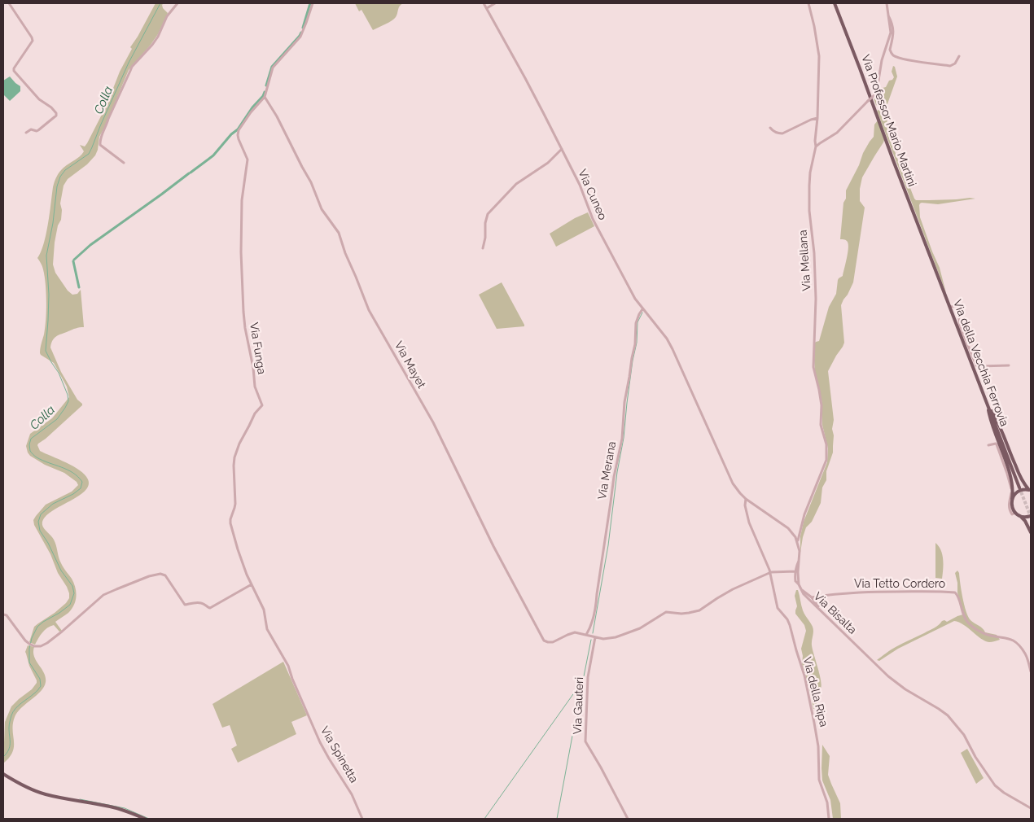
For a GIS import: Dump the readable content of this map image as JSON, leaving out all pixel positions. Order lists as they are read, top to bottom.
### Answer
{
  "streets": {
    "main road": ["Via Professor Mario Martini", "Via della Vecchia Ferrovia"],
    "street": [
      "Via Cuneo",
      "Via Mellana",
      "Via Funga",
      "Via Mayet",
      "Via Merana",
      "Via Tetto Cordero",
      "Via Bisalta",
      "Via della Ripa",
      "Via Gauteri",
      "Via Spinetta"
    ]
  },
  "crossings": [
    ["Via Professor Mario Martini", "Via della Vecchia Ferrovia"],
    ["Via Cuneo", "Via Merana"],
    ["Via Cuneo", "Via della Ripa"],
    ["Via Mellana", "Via Bisalta"],
    ["Via Funga", "Via Mayet"],
    ["Via Funga", "Via Spinetta"],
    ["Via Mayet", "Via Merana"]
  ],
  "water": ["Colla"]
}
